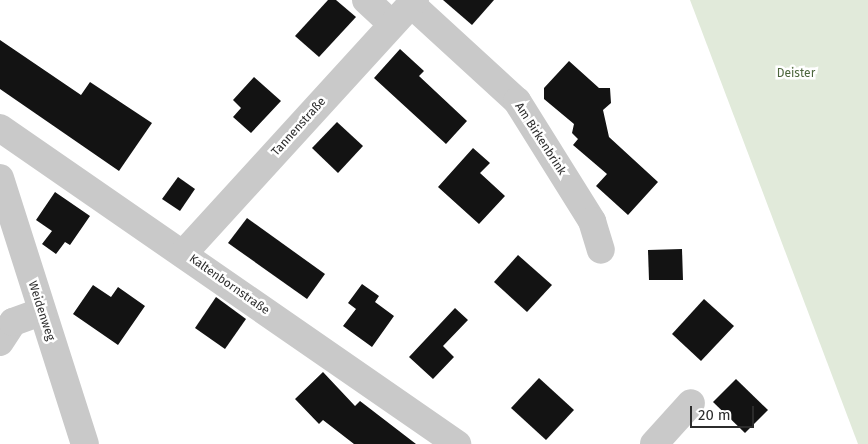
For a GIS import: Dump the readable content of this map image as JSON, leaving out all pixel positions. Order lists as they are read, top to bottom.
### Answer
{
  "streets": {
    "street": [
      "Tannenstraße",
      "Am Birkenbrink",
      "Kaltenbornstraße",
      "Weidenweg"
    ]
  },
  "crossings": [
    ["Tannenstraße", "Am Birkenbrink"],
    ["Tannenstraße", "Kaltenbornstraße"]
  ],
  "parks": ["Deister"],
  "scale_bar": "20 m"
}
